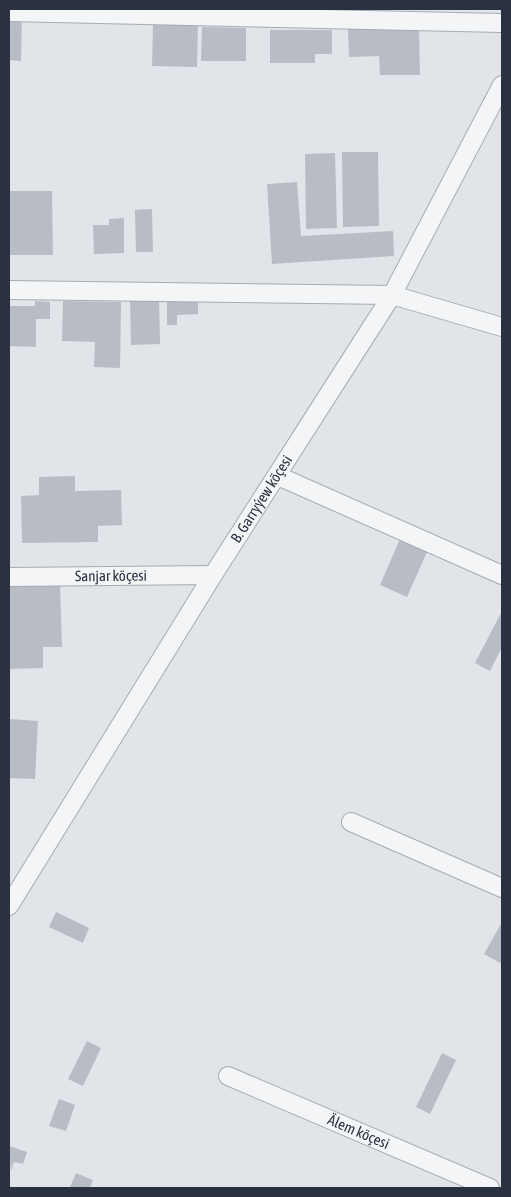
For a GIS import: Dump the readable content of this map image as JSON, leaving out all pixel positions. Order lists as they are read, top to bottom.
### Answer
{
  "streets": {
    "street": ["B. Garryýew köçesi", "Sanjar köçesi", "Älem köçesi"]
  },
  "crossings": [
    ["B. Garryýew köçesi", "Sanjar köçesi"]
  ]
}
